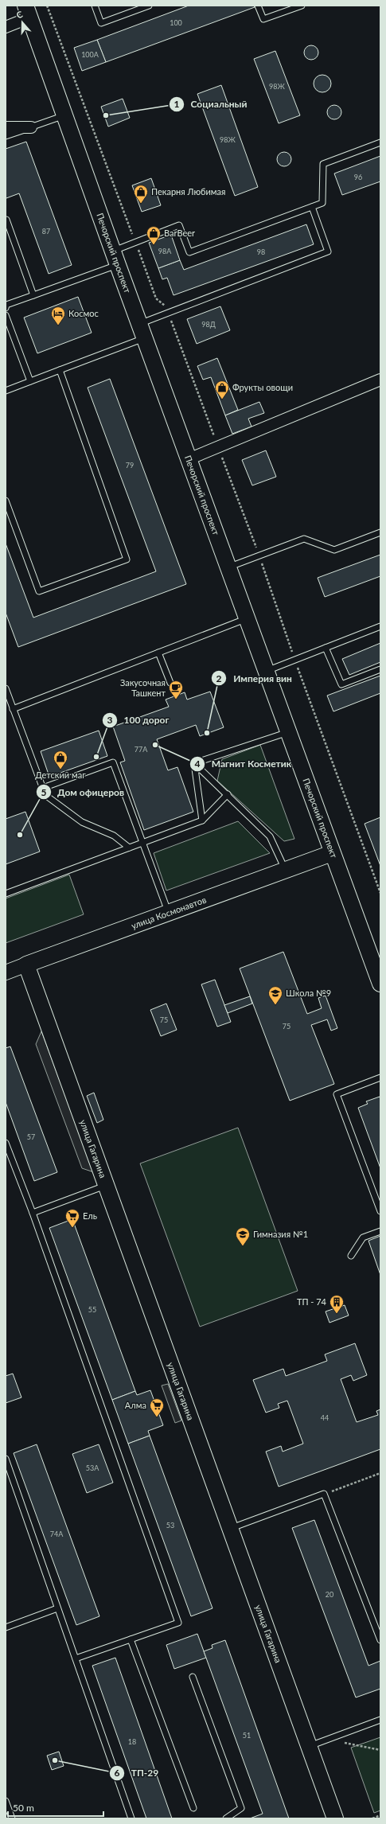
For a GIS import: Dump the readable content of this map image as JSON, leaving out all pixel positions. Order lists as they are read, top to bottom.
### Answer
{
  "streets": {
    "main road": ["Печорский проспект", "улица Космонавтов", "улица Гагарина"]
  },
  "crossings": [
    ["Печорский проспект", "улица Космонавтов"],
    ["улица Космонавтов", "улица Гагарина"]
  ],
  "places": {
    "other": [
      "Социальный",
      "Империя вин",
      "Магнит Косметик",
      "100 дорог",
      "Дом офицеров",
      "ТП-29"
    ],
    "shop": [
      "Пекарня Любимая",
      "BarBeer",
      "Фрукты овощи",
      "Детский маг"
    ],
    "hotel": ["Космос"],
    "cafe": ["Закусочная Ташкент"],
    "school or university": ["Школа №9", "Гимназия №1"],
    "supermarket": ["Ель", "Алма"],
    "building": ["ТП - 74"]
  },
  "house_numbers": [
    "100",
    "100А",
    "98Ж",
    "98Ж",
    "96",
    "87",
    "98А",
    "98",
    "98Д",
    "79",
    "77А",
    "75",
    "75",
    "57",
    "55",
    "44",
    "53А",
    "53",
    "74А",
    "20",
    "51",
    "18"
  ],
  "scale_bar": "50 m",
  "north": "top"
}
